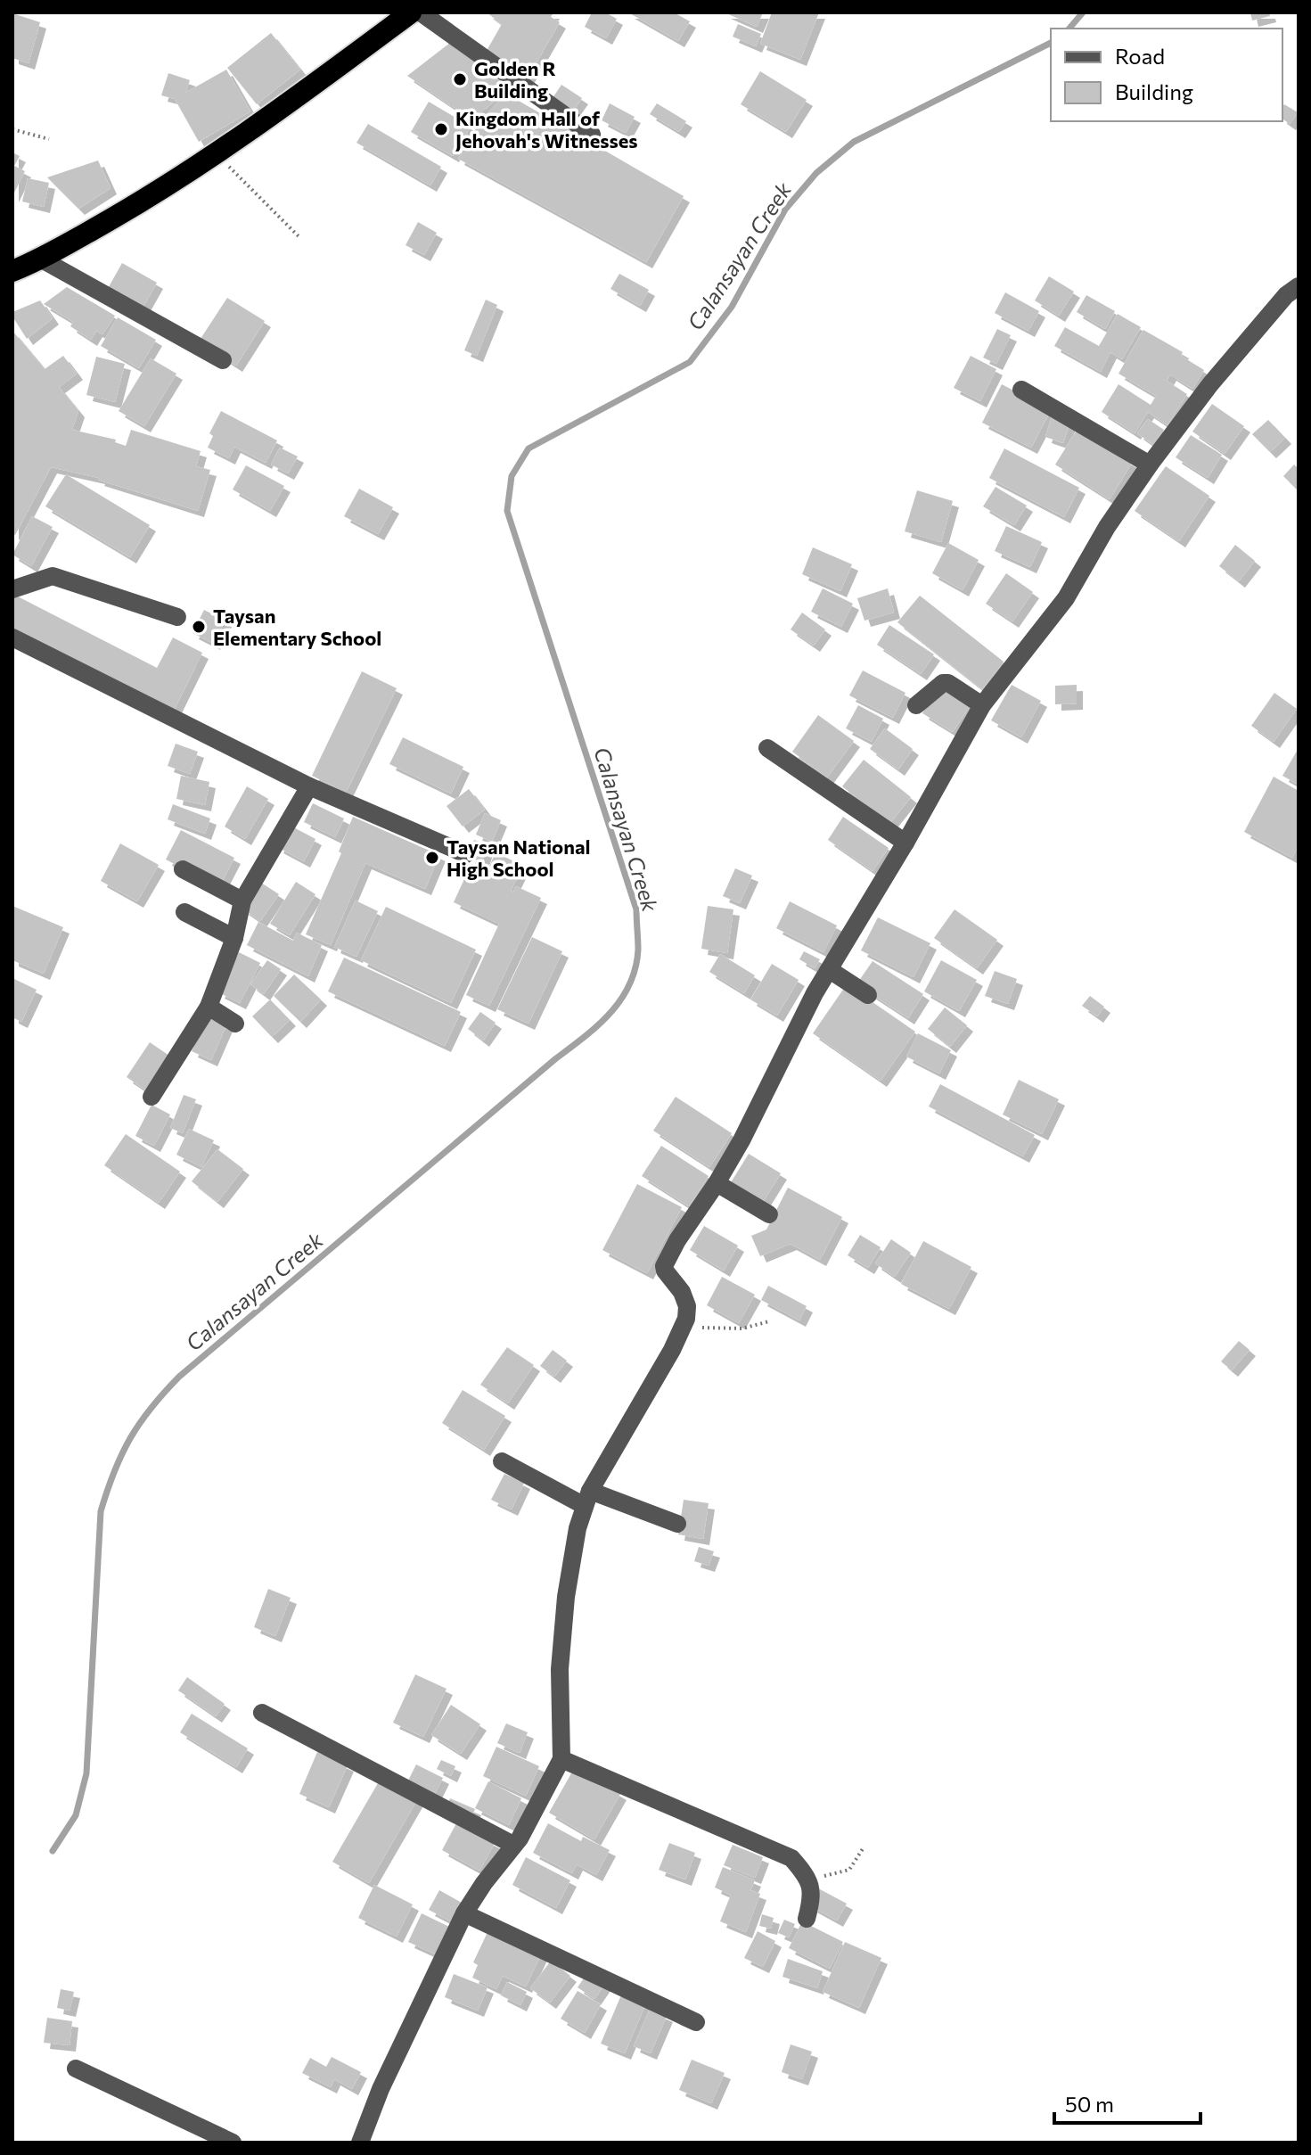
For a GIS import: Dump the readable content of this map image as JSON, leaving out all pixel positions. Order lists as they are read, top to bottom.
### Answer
{
  "water": ["Calansayan Creek"],
  "places": [
    "Golden R Building",
    "Kingdom Hall of Jehovah's Witnesses",
    "Taysan Elementary School",
    "Taysan National High School"
  ],
  "legend": ["Road", "Building"],
  "scale_bar": "50 m"
}
